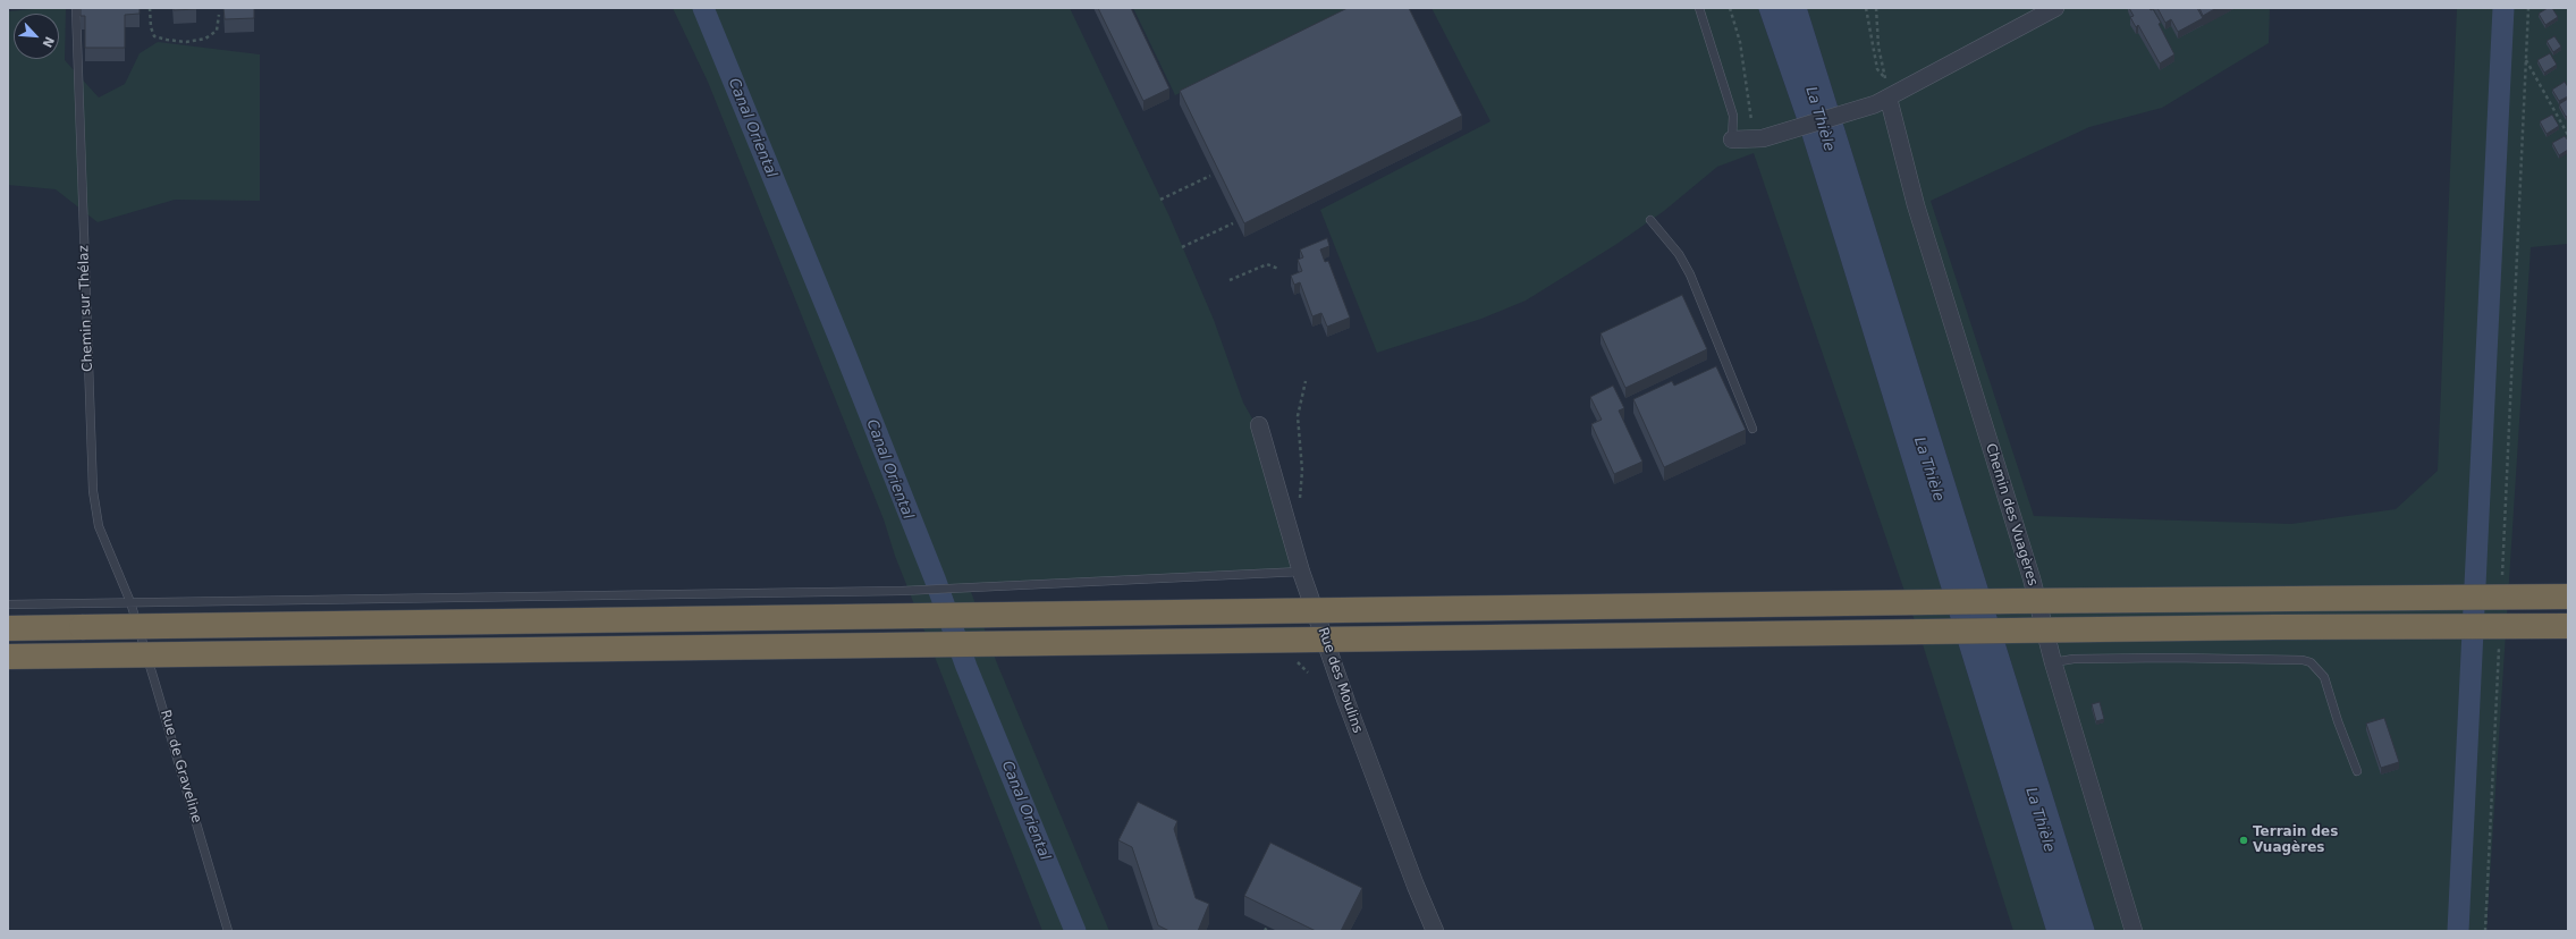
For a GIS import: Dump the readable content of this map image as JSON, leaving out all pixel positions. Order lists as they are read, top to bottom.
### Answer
{
  "streets": {
    "street": ["Chemin des Vuagères", "Rue des Moulins"],
    "lane": ["Chemin sur Thélaz", "Rue de Graveline"]
  },
  "crossings": [
    ["Chemin sur Thélaz", "Rue de Graveline"]
  ],
  "water": ["La Thièle", "Canal Oriental"],
  "places": ["Terrain des Vuagères"],
  "north": "bottom right"
}
